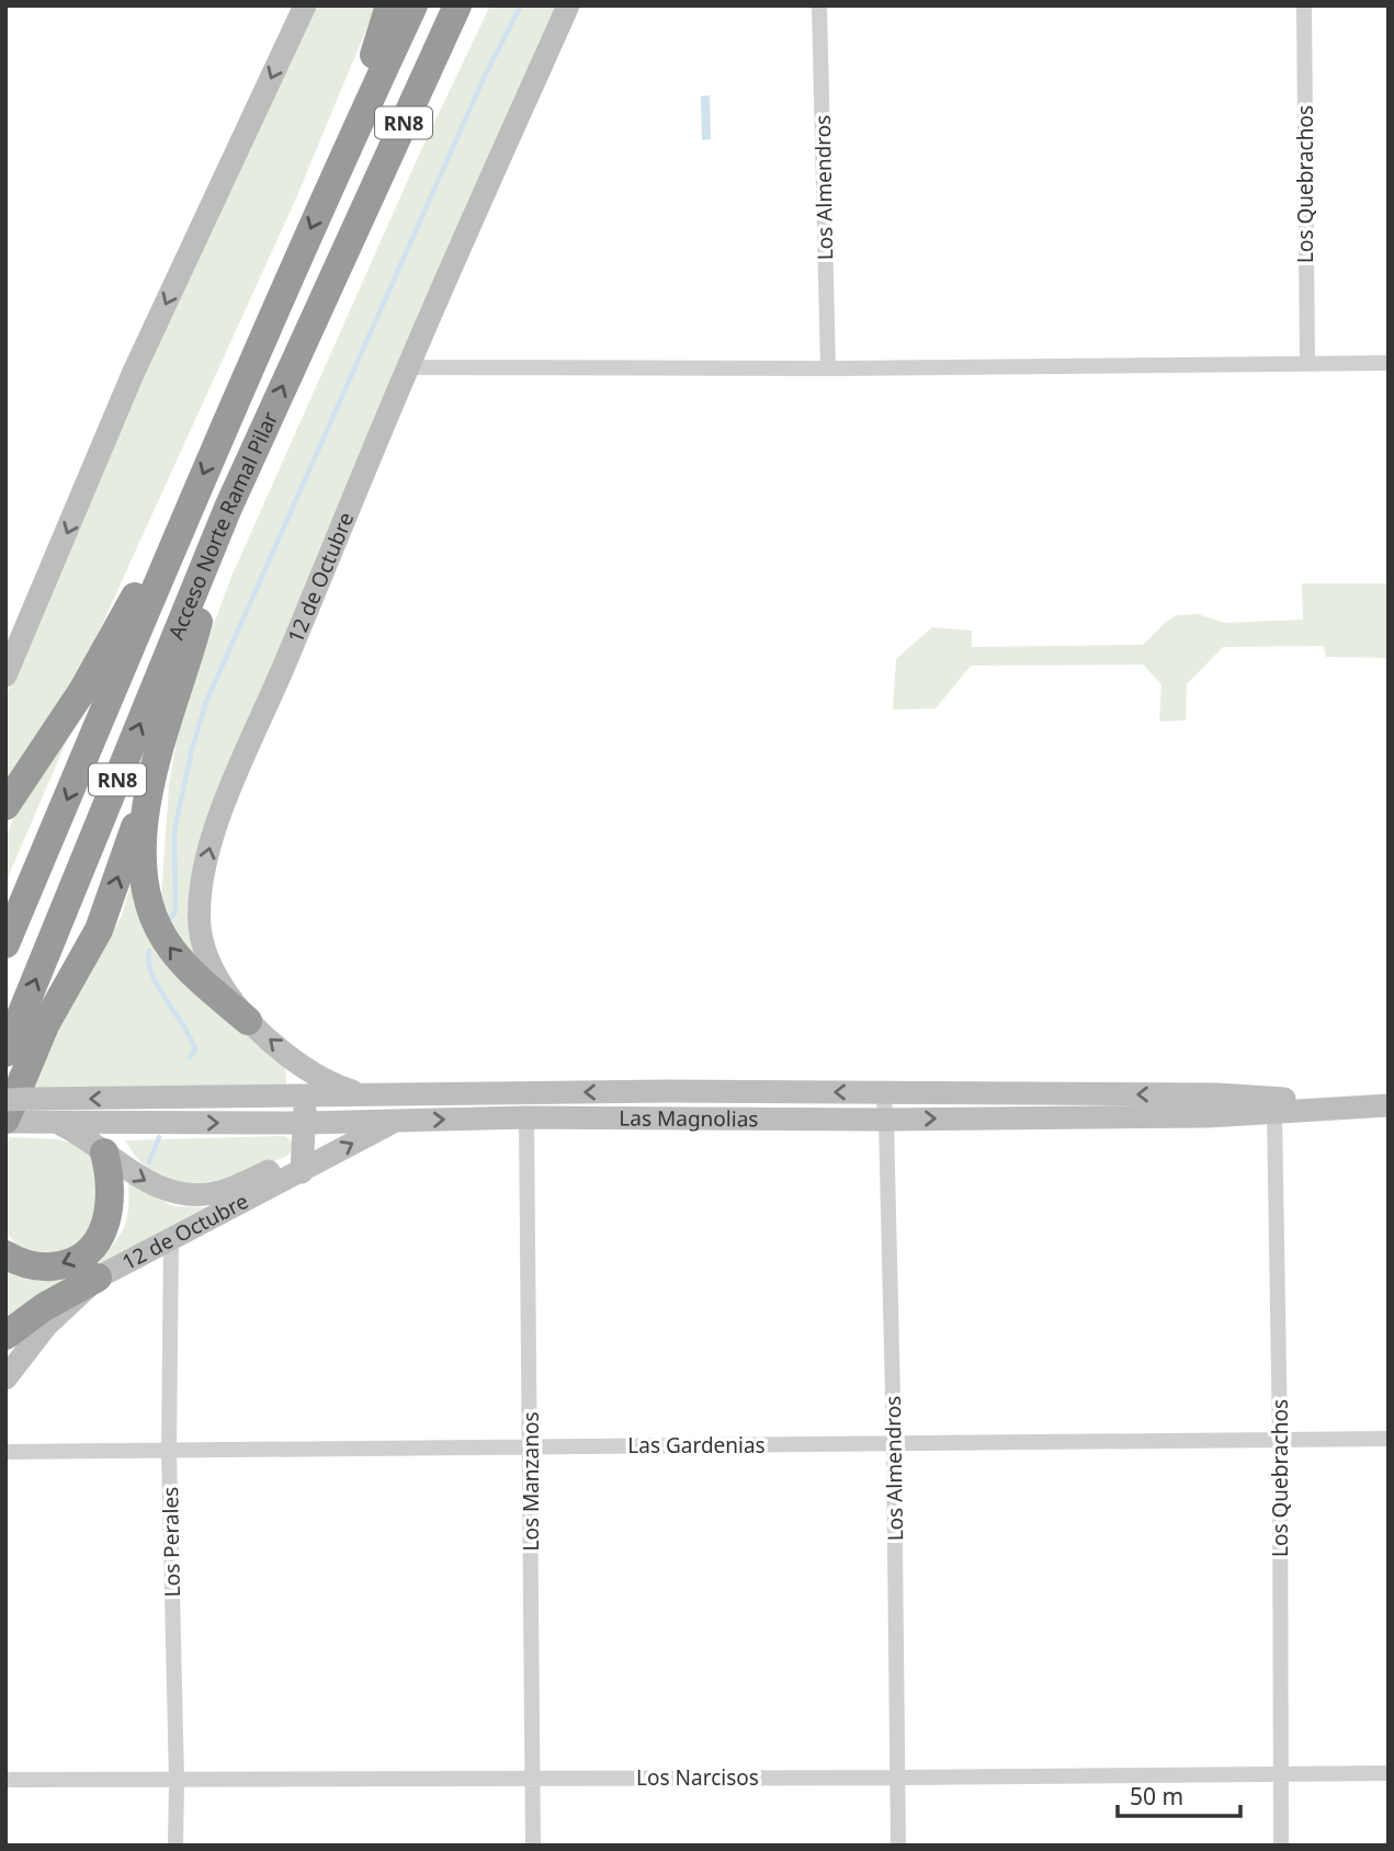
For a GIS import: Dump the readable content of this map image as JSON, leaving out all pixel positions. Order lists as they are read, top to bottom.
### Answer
{
  "streets": {
    "highway": ["RN8", "Acceso Norte Ramal Pilar"],
    "main road": ["12 de Octubre", "Las Magnolias"],
    "street": [
      "Los Quebrachos",
      "Los Almendros",
      "Las Gardenias",
      "Los Manzanos",
      "Los Perales",
      "Los Narcisos"
    ]
  },
  "crossings": [
    ["Los Quebrachos", "Las Magnolias"],
    ["Los Quebrachos", "Las Gardenias"],
    ["Los Quebrachos", "Los Narcisos"],
    ["Los Almendros", "Las Magnolias"],
    ["Los Almendros", "Las Gardenias"],
    ["Los Almendros", "Los Narcisos"],
    ["12 de Octubre", "Las Magnolias"],
    ["12 de Octubre", "Los Perales"],
    ["Las Magnolias", "Los Manzanos"],
    ["Las Gardenias", "Los Manzanos"],
    ["Las Gardenias", "Los Perales"],
    ["Los Manzanos", "Los Narcisos"],
    ["Los Perales", "Los Narcisos"]
  ],
  "one_way": ["12 de Octubre"],
  "scale_bar": "50 m"
}
